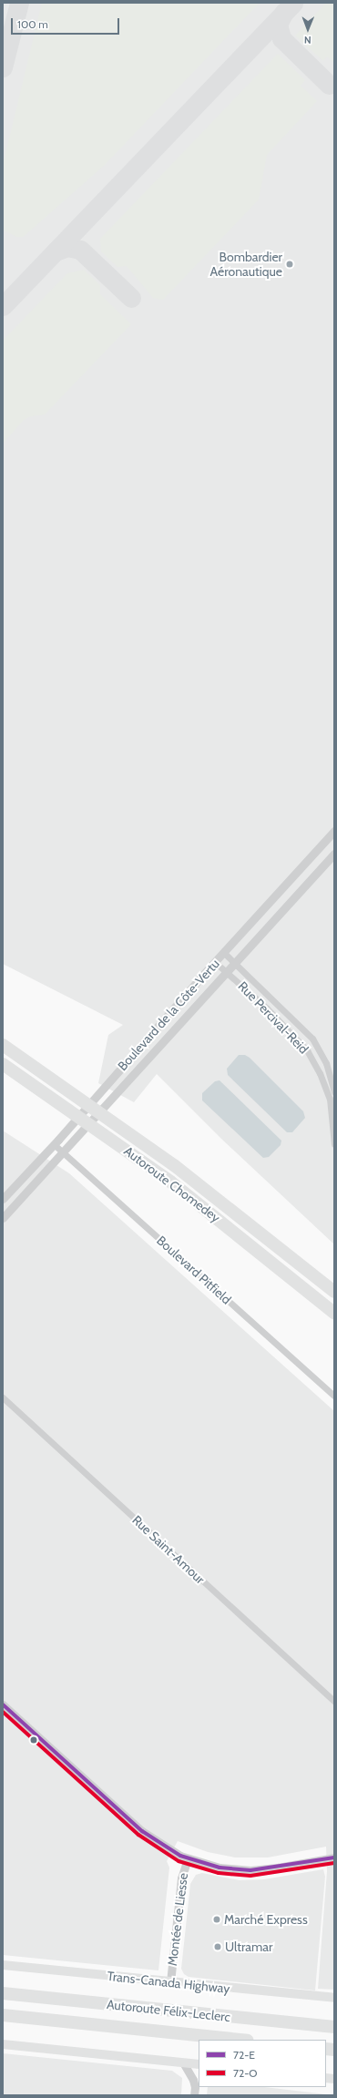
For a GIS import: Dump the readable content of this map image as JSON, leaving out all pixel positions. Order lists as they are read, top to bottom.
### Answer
{
  "streets": {
    "highway": ["Autoroute Chomedey", "Autoroute Félix-Leclerc"],
    "main road": ["Trans-Canada Highway"],
    "street": [
      "Boulevard de la Côte-Vertu",
      "Rue Percival-Reid",
      "Boulevard Pitfield",
      "Rue Saint-Amour",
      "Montée de Liesse"
    ]
  },
  "crossings": [
    ["Boulevard de la Côte-Vertu", "Rue Percival-Reid"],
    ["Boulevard de la Côte-Vertu", "Boulevard Pitfield"],
    ["Montée de Liesse", "Trans-Canada Highway"]
  ],
  "places": ["Bombardier Aéronautique", "Marché Express", "Ultramar"],
  "lines": ["transit line 72-E", "transit line 72-O"],
  "legend": ["72-E", "72-O"],
  "scale_bar": "100 m",
  "north": "bottom"
}
